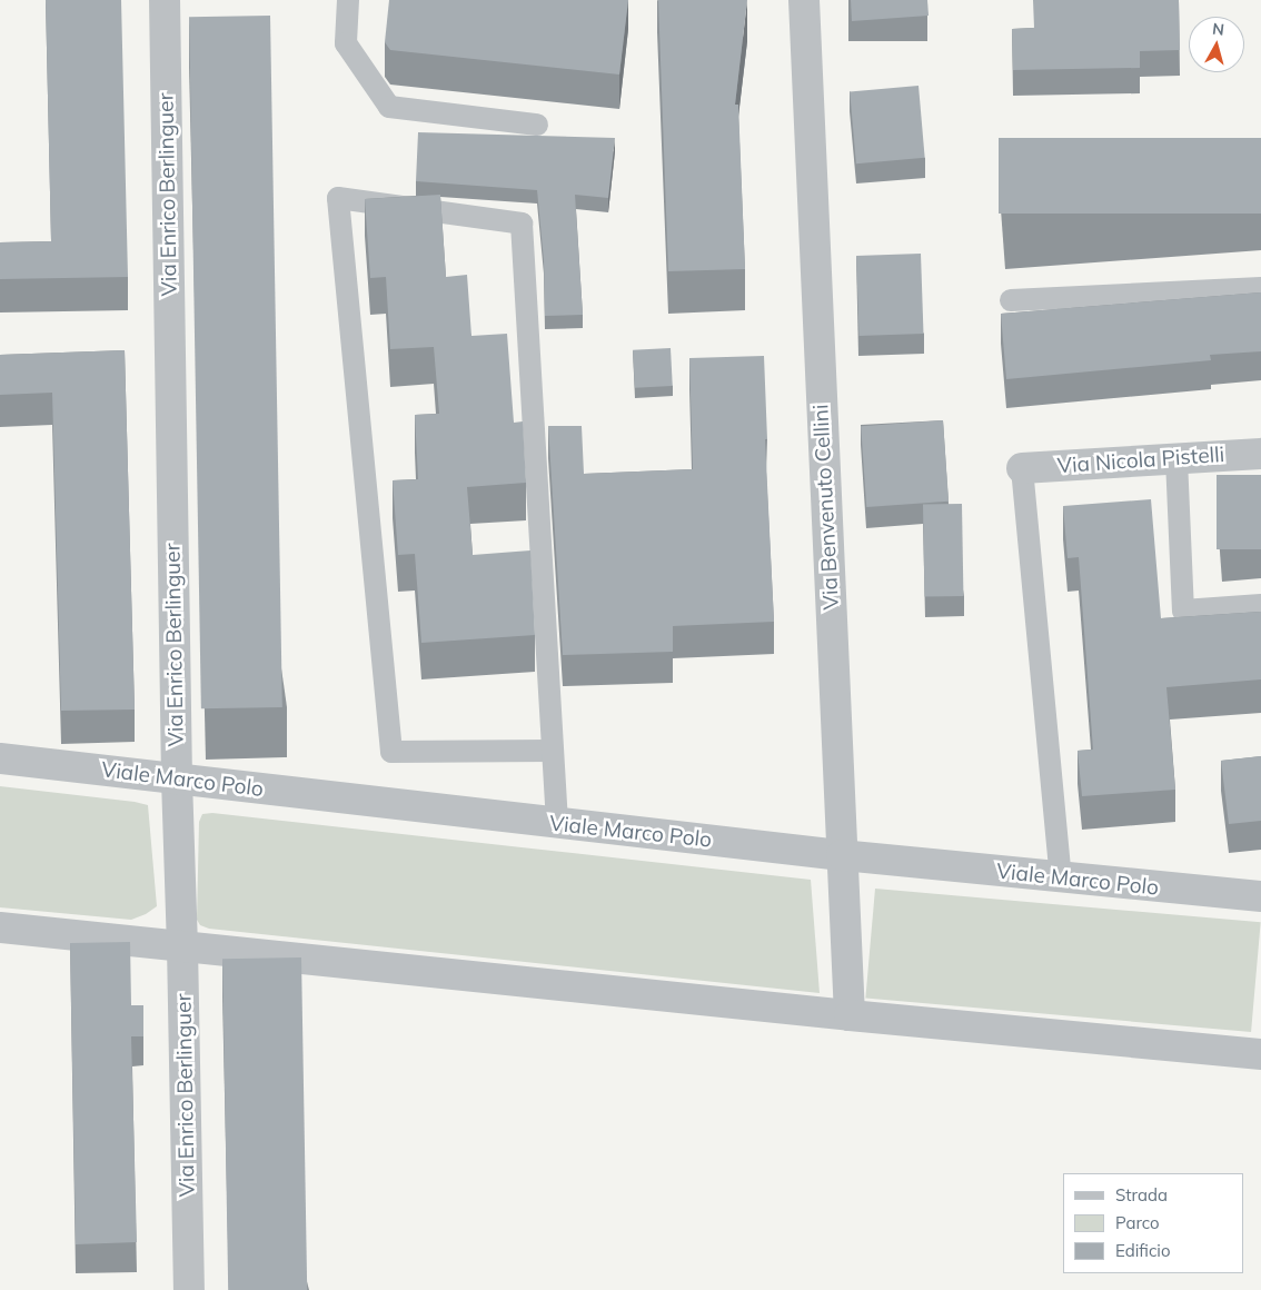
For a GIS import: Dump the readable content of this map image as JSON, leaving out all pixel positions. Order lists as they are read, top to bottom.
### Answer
{
  "streets": {
    "street": [
      "Via Enrico Berlinguer",
      "Via Nicola Pistelli",
      "Via Benvenuto Cellini",
      "Viale Marco Polo"
    ]
  },
  "crossings": [
    ["Via Enrico Berlinguer", "Viale Marco Polo"],
    ["Via Benvenuto Cellini", "Viale Marco Polo"]
  ],
  "legend": ["Strada", "Parco", "Edificio"],
  "north": "top"
}
